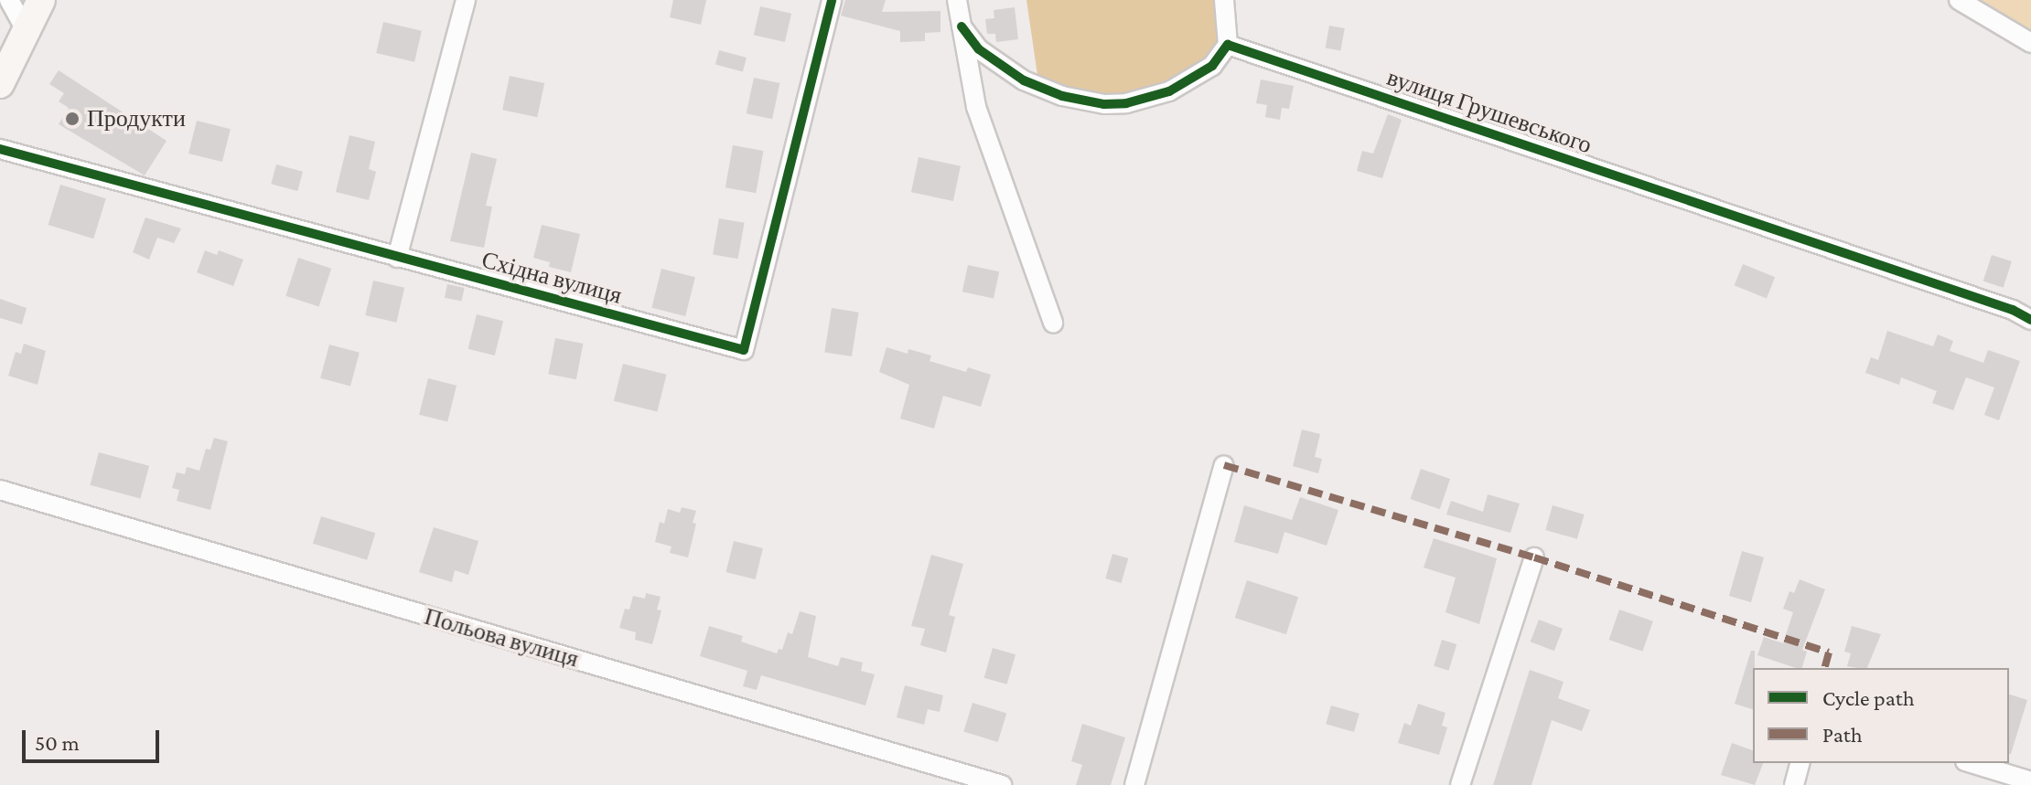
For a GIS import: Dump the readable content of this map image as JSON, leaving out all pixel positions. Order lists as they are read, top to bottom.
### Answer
{
  "streets": {
    "street": ["вулиця Грушевського", "Східна вулиця", "Польова вулиця"]
  },
  "places": ["Продукти"],
  "legend": ["Cycle path", "Path"],
  "scale_bar": "50 m"
}
